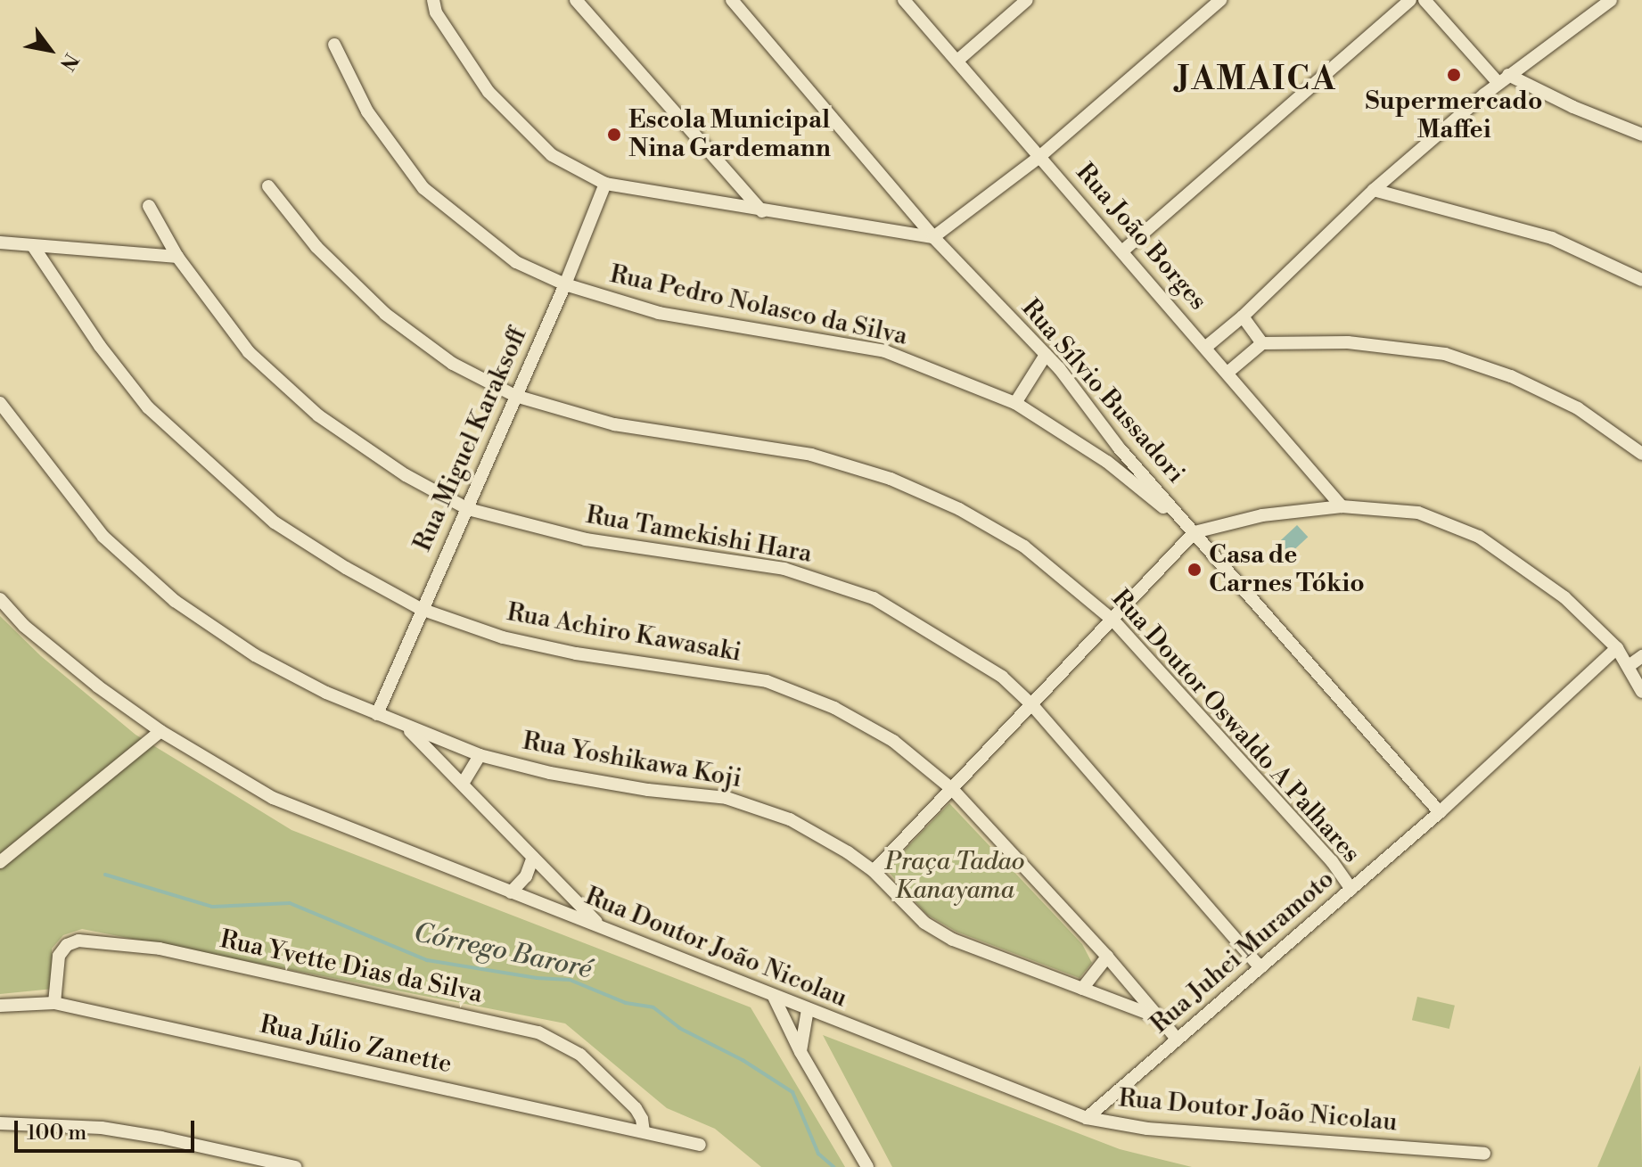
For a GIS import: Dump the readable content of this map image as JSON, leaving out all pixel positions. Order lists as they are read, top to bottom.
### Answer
{
  "streets": {
    "street": [
      "Rua João Borges",
      "Rua Pedro Nolasco da Silva",
      "Rua Sílvio Bussadori",
      "Rua Miguel Karaksoff",
      "Rua Tamekishi Hara",
      "Rua Achiro Kawasaki",
      "Rua Doutor Oswaldo A Palhares",
      "Rua Yoshikawa Koji",
      "Rua Doutor João Nicolau",
      "Rua Juhei Muramoto",
      "Rua Yvette Dias da Silva",
      "Rua Júlio Zanette"
    ]
  },
  "crossings": [
    ["Rua Pedro Nolasco da Silva", "Rua Sílvio Bussadori"],
    ["Rua Pedro Nolasco da Silva", "Rua Miguel Karaksoff"],
    ["Rua Sílvio Bussadori", "Rua Juhei Muramoto"],
    ["Rua Miguel Karaksoff", "Rua Tamekishi Hara"],
    ["Rua Miguel Karaksoff", "Rua Achiro Kawasaki"],
    ["Rua Miguel Karaksoff", "Rua Doutor Oswaldo A Palhares"],
    ["Rua Miguel Karaksoff", "Rua Yoshikawa Koji"],
    ["Rua Tamekishi Hara", "Rua Juhei Muramoto"],
    ["Rua Achiro Kawasaki", "Rua Yoshikawa Koji"],
    ["Rua Achiro Kawasaki", "Rua Juhei Muramoto"],
    ["Rua Doutor Oswaldo A Palhares", "Rua Juhei Muramoto"],
    ["Rua Doutor João Nicolau", "Rua Juhei Muramoto"],
    ["Rua Yvette Dias da Silva", "Rua Júlio Zanette"]
  ],
  "districts": ["JAMAICA"],
  "water": ["Córrego Baroré"],
  "parks": ["Praça Tadao Kanayama"],
  "places": ["Supermercado Maffei", "Escola Municipal Nina Gardemann", "Casa de Carnes Tókio"],
  "scale_bar": "100 m",
  "north": "bottom right"
}
